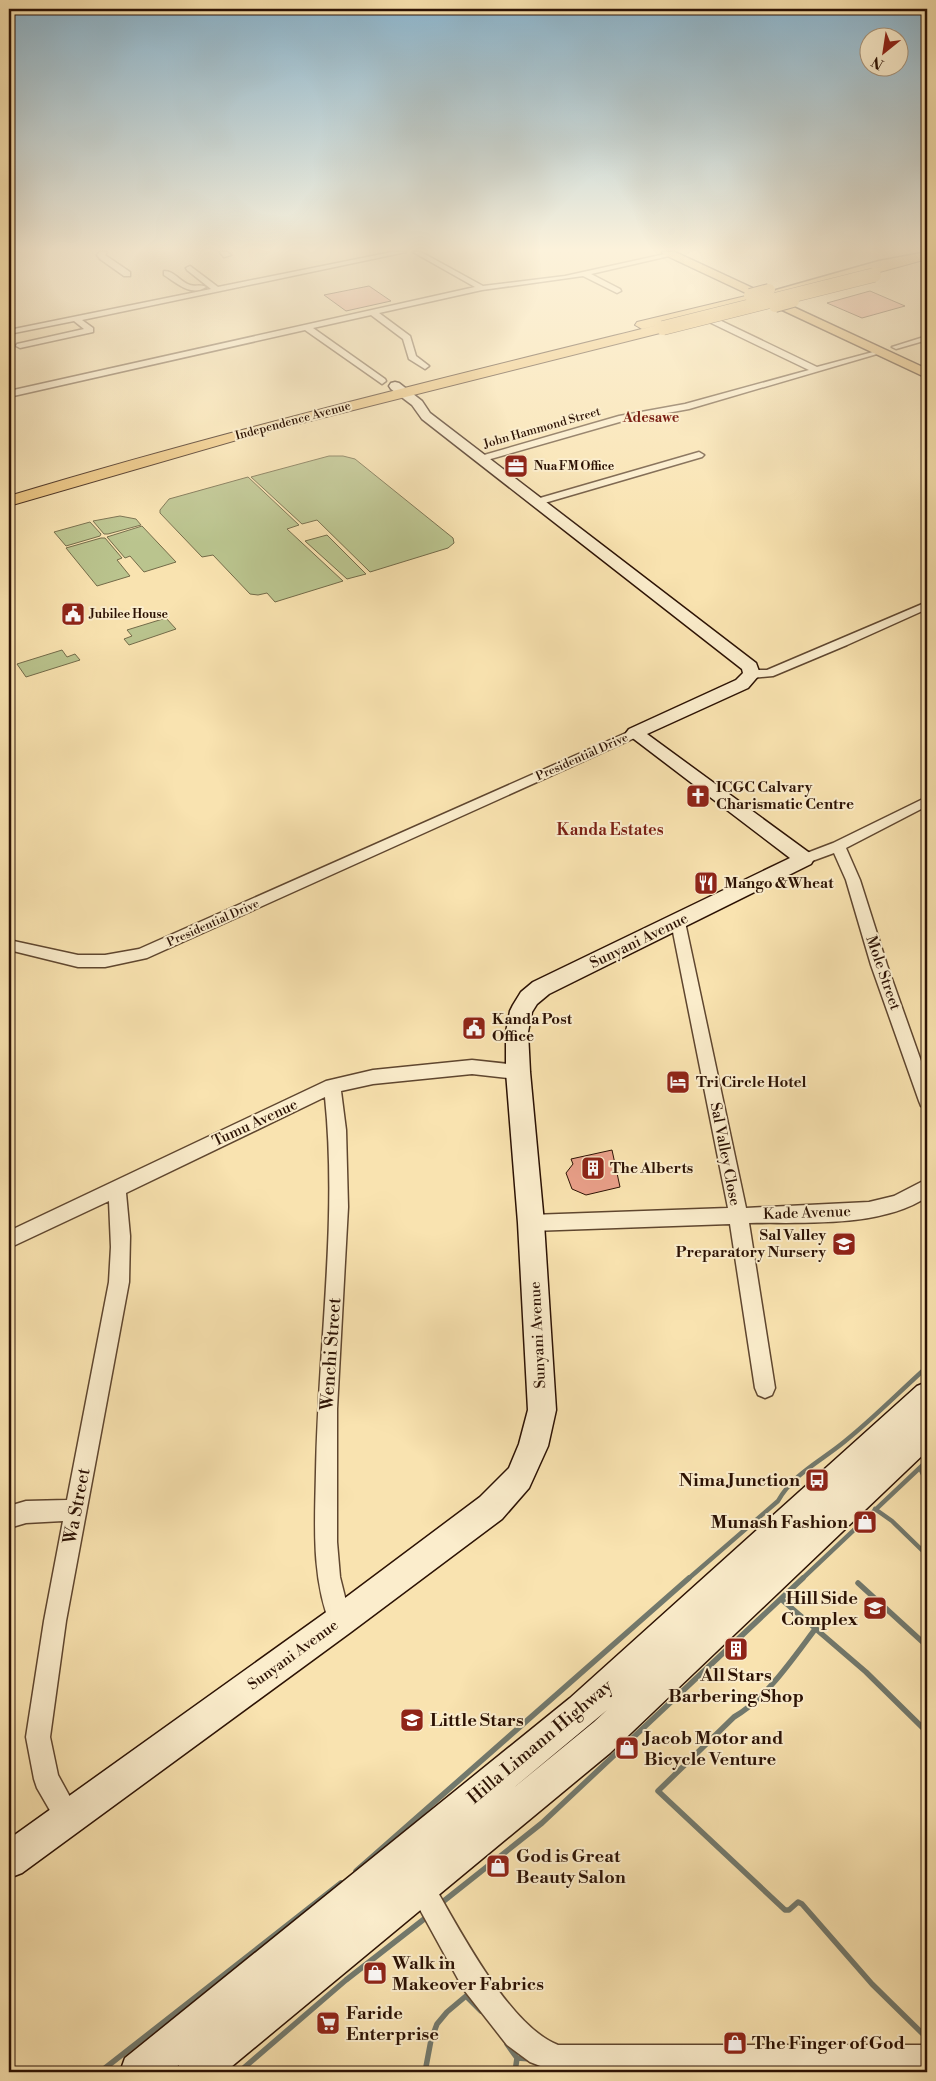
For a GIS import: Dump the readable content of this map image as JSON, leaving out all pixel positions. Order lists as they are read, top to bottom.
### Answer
{
  "streets": {
    "highway": ["Independence Avenue"],
    "street": [
      "John Hammond Street",
      "Presidential Drive",
      "Sunyani Avenue",
      "Mole Street",
      "Tumu Avenue",
      "Sal Valley Close",
      "Kade Avenue",
      "Wenchi Street",
      "Wa Street",
      "Hilla Limann Highway"
    ]
  },
  "crossings": [
    ["Sunyani Avenue", "Mole Street"],
    ["Sunyani Avenue", "Tumu Avenue"],
    ["Sunyani Avenue", "Sal Valley Close"],
    ["Sunyani Avenue", "Kade Avenue"],
    ["Sunyani Avenue", "Wenchi Street"],
    ["Sunyani Avenue", "Wa Street"],
    ["Tumu Avenue", "Wenchi Street"],
    ["Tumu Avenue", "Wa Street"],
    ["Sal Valley Close", "Kade Avenue"]
  ],
  "districts": ["Adesawe", "Kanda Estates"],
  "places": {
    "office": ["Nua FM Office"],
    "public building": ["Jubilee House", "Kanda Post Office"],
    "church": ["ICGC Calvary Charismatic Centre"],
    "restaurant": ["Mango &Wheat"],
    "hotel": ["Tri Circle Hotel"],
    "building": ["The Alberts", "All Stars Barbering Shop"],
    "school or university": ["Sal Valley Preparatory Nursery", "Hill Side Complex", "Little Stars"],
    "bus stop": ["Nima Junction"],
    "shop": [
      "Munash Fashion",
      "Jacob Motor and Bicycle Venture",
      "God is Great Beauty Salon",
      "Walk in Makeover Fabrics",
      "The Finger of God"
    ],
    "supermarket": ["Faride Enterprise"]
  },
  "north": "bottom left"
}
